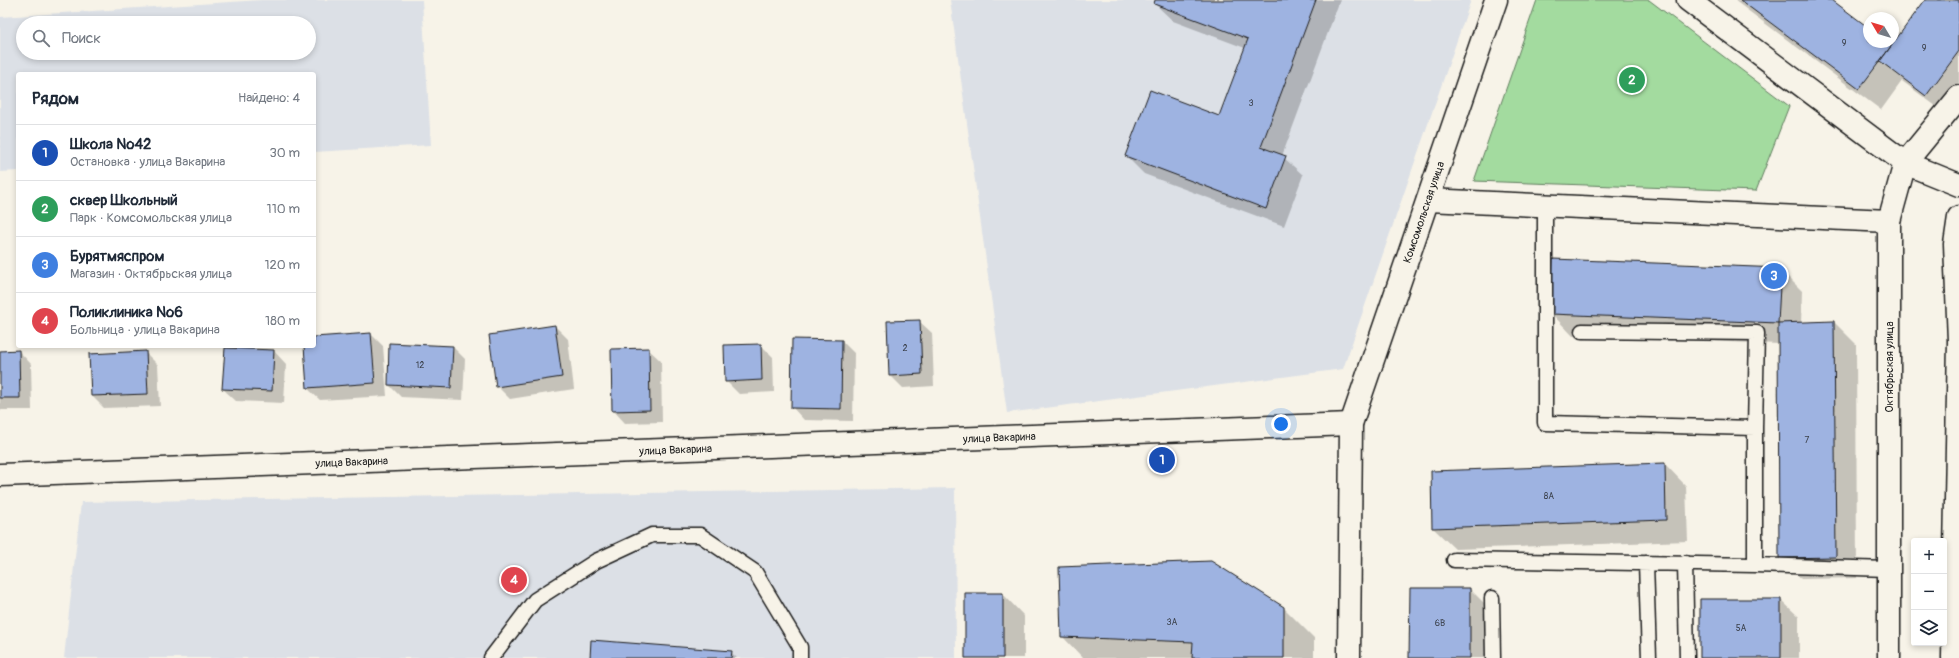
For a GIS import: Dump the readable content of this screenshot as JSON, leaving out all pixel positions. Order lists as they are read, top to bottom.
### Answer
{
  "streets": {
    "street": ["Комсомольская улица", "Октябрьская улица", "улица Вакарина"]
  },
  "crossings": [
    ["Комсомольская улица", "улица Вакарина"]
  ],
  "house_numbers": [
    "9",
    "9",
    "3",
    "2",
    "12",
    "7",
    "8А",
    "3А",
    "6В",
    "5А"
  ],
  "north": "top left",
  "page": {
    "search": "Поиск",
    "pins": [
      "2",
      "3",
      "1",
      "4"
    ],
    "heading": ["Рядом", "Найдено: 4"],
    "list": [
      {
        "mark": "1",
        "name": "Школа №42",
        "note": "Остановка · улица Вакарина",
        "value": "30 m"
      },
      {
        "mark": "2",
        "name": "сквер Школьный",
        "note": "Парк · Комсомольская улица",
        "value": "110 m"
      },
      {
        "mark": "3",
        "name": "Бурятмяспром",
        "note": "Магазин · Октябрьская улица",
        "value": "120 m"
      },
      {
        "mark": "4",
        "name": "Поликлиника №6",
        "note": "Больница · улица Вакарина",
        "value": "180 m"
      }
    ],
    "map_buttons": ["+", "−"]
  }
}
